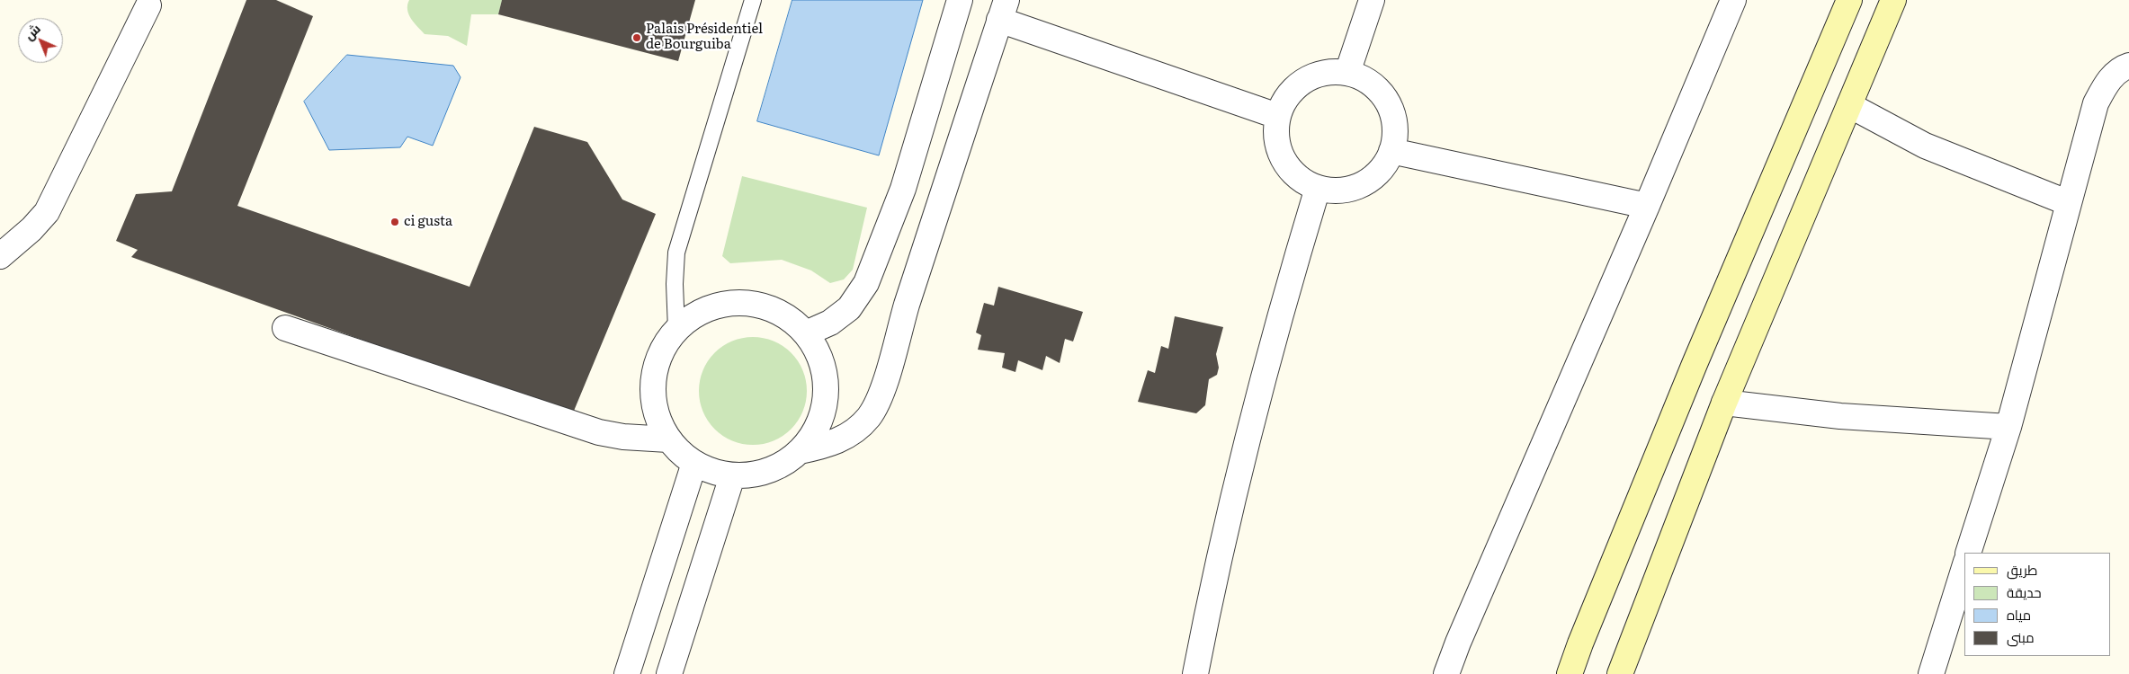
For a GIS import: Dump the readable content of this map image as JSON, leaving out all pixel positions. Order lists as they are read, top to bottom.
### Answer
{
  "places": ["Palais Présidentiel de Bourguiba", "ci gusta"],
  "legend": [
    "طريق",
    "حديقة",
    "مياه",
    "مبنى"
  ],
  "north": "top left"
}
